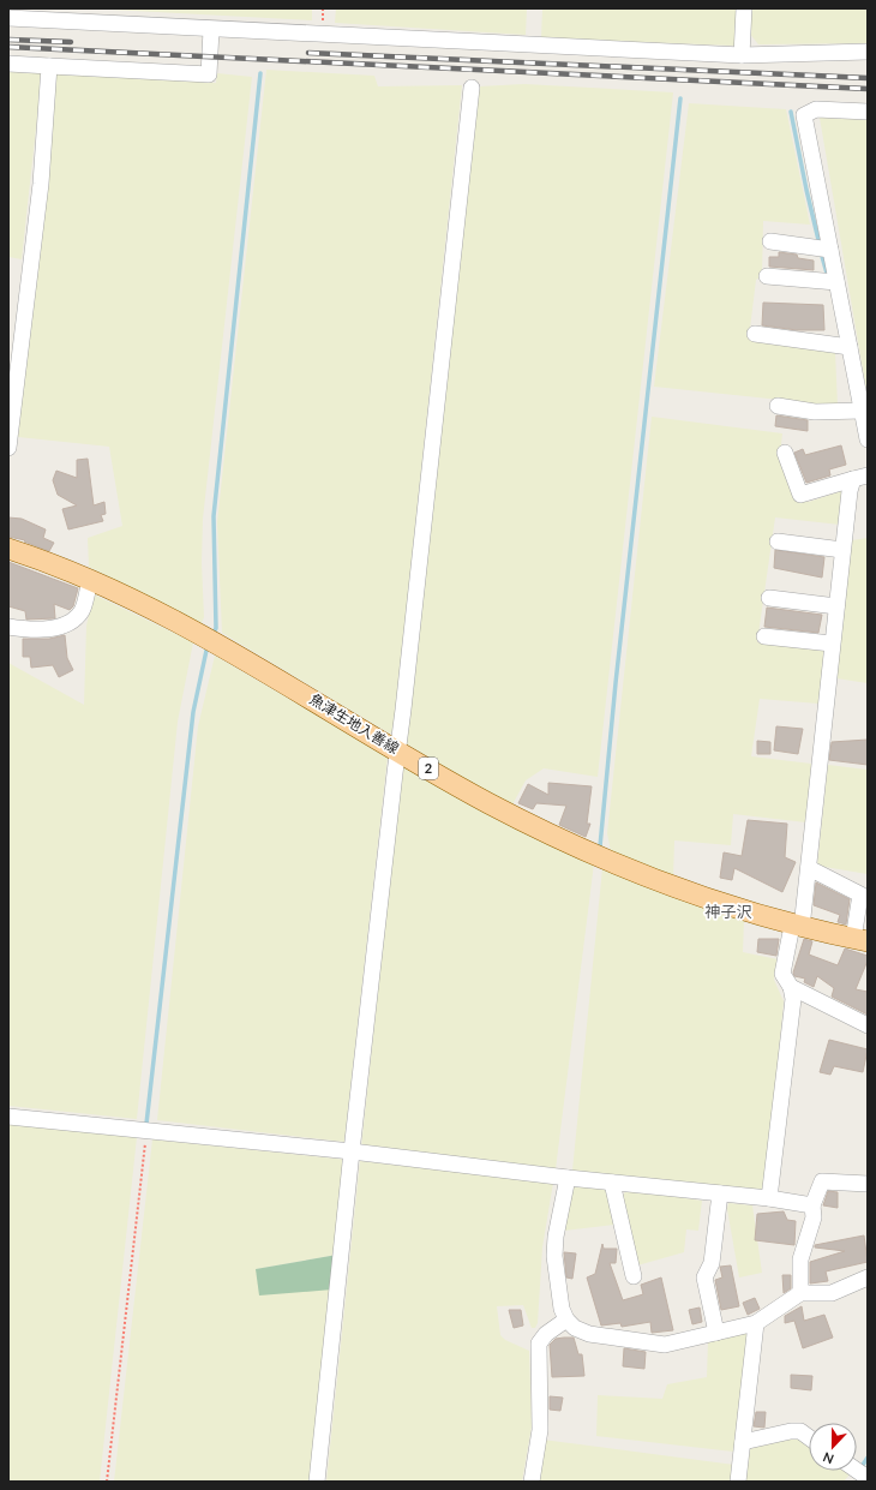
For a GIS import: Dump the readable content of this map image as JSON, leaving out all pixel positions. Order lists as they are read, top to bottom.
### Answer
{
  "streets": {
    "main road": ["魚津生地入善線", "2"]
  },
  "districts": ["神子沢"],
  "north": "bottom"
}
